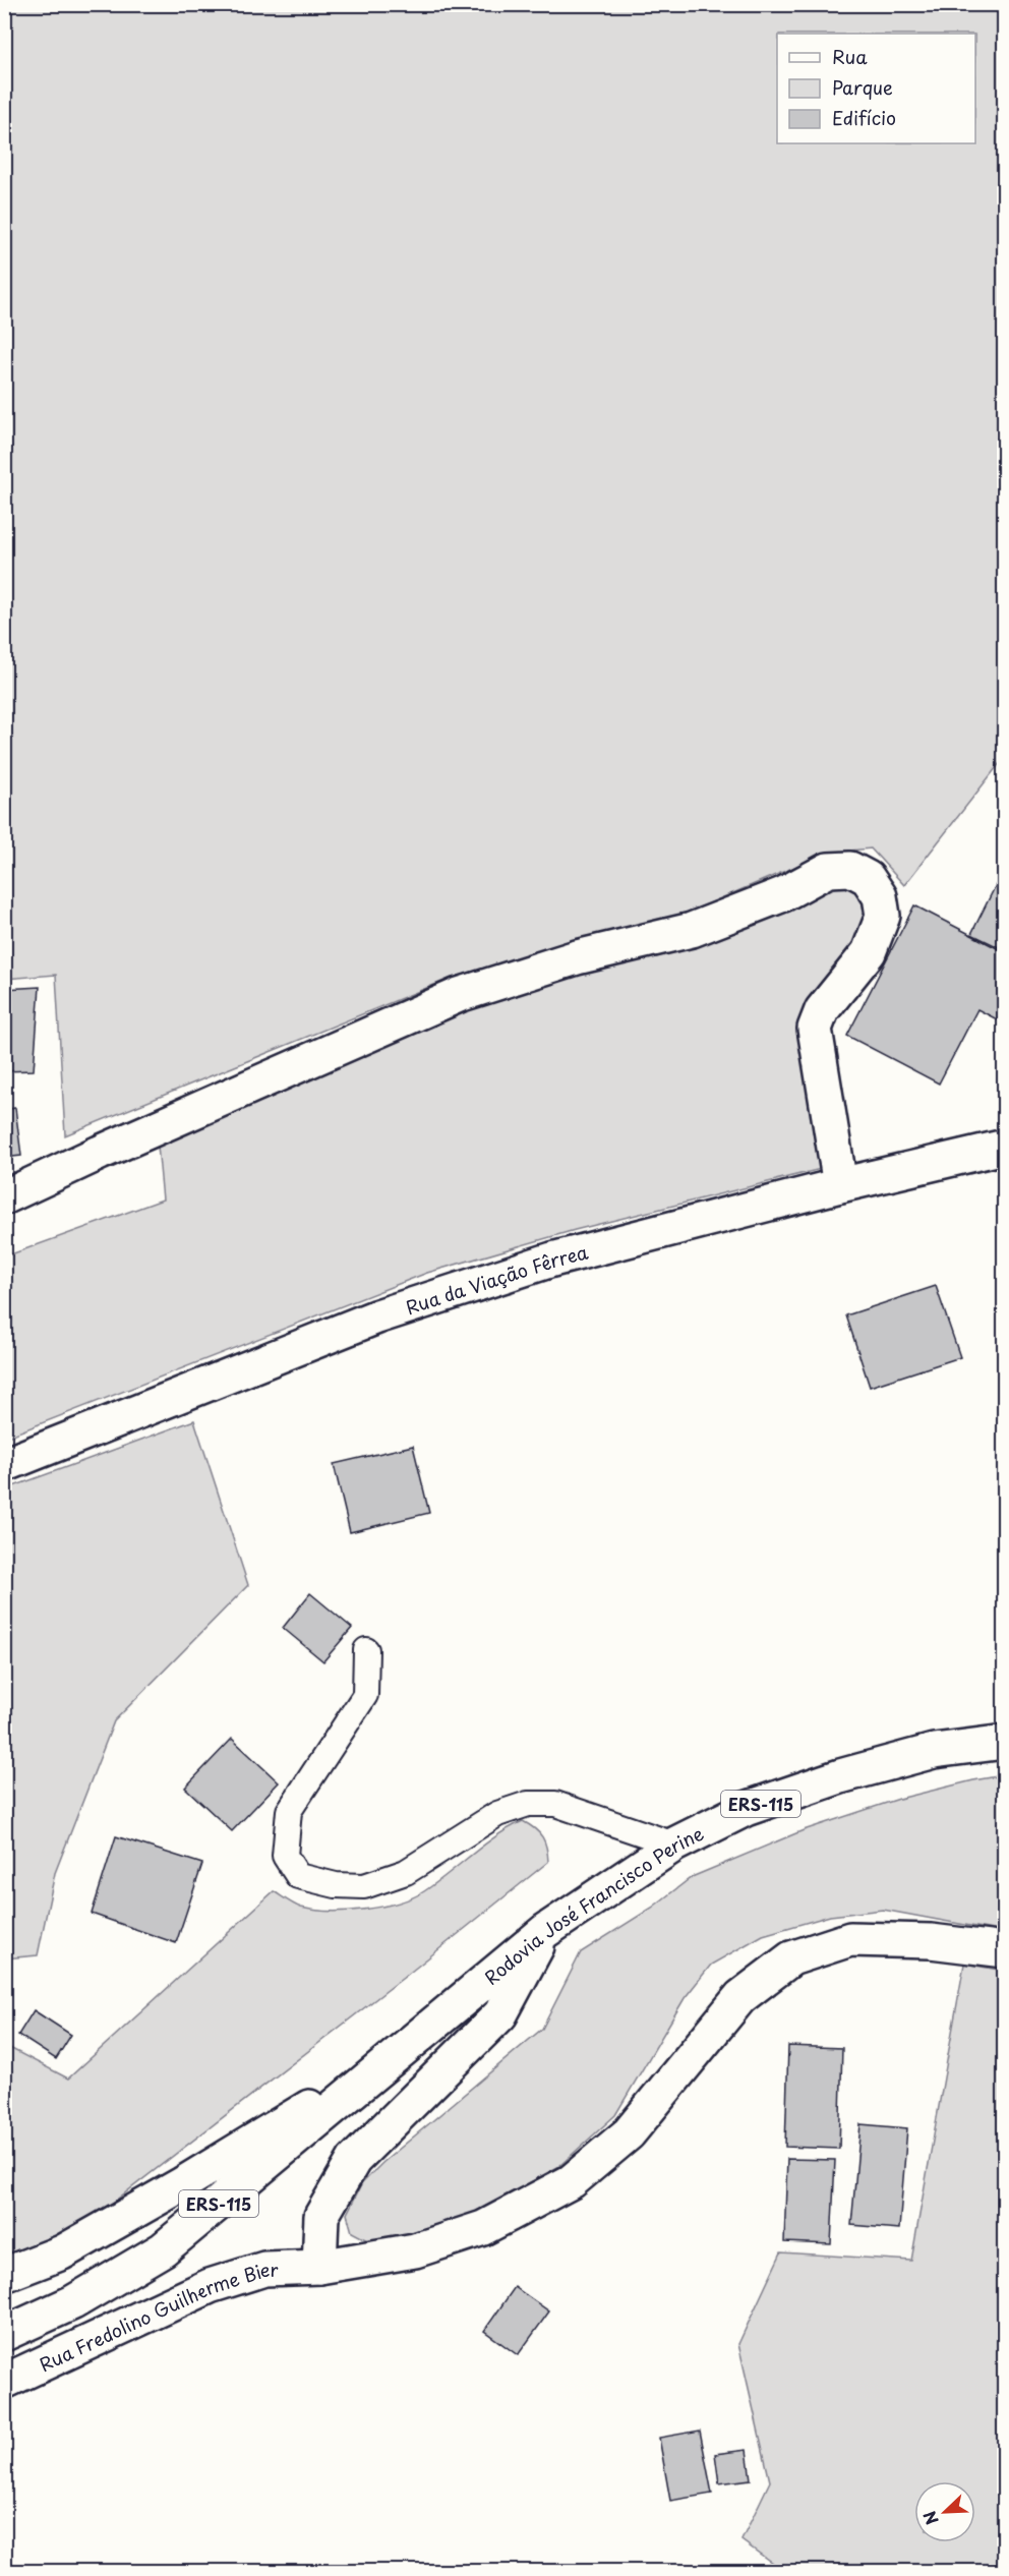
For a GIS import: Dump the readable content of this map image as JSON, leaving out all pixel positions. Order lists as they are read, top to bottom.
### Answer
{
  "streets": {
    "main road": [
      "Rua da Viação Fêrrea",
      "ERS-115",
      "Rodovia José Francisco Perine",
      "Rua Fredolino Guilherme Bier"
    ]
  },
  "legend": ["Rua", "Parque", "Edifício"],
  "north": "bottom left"
}
